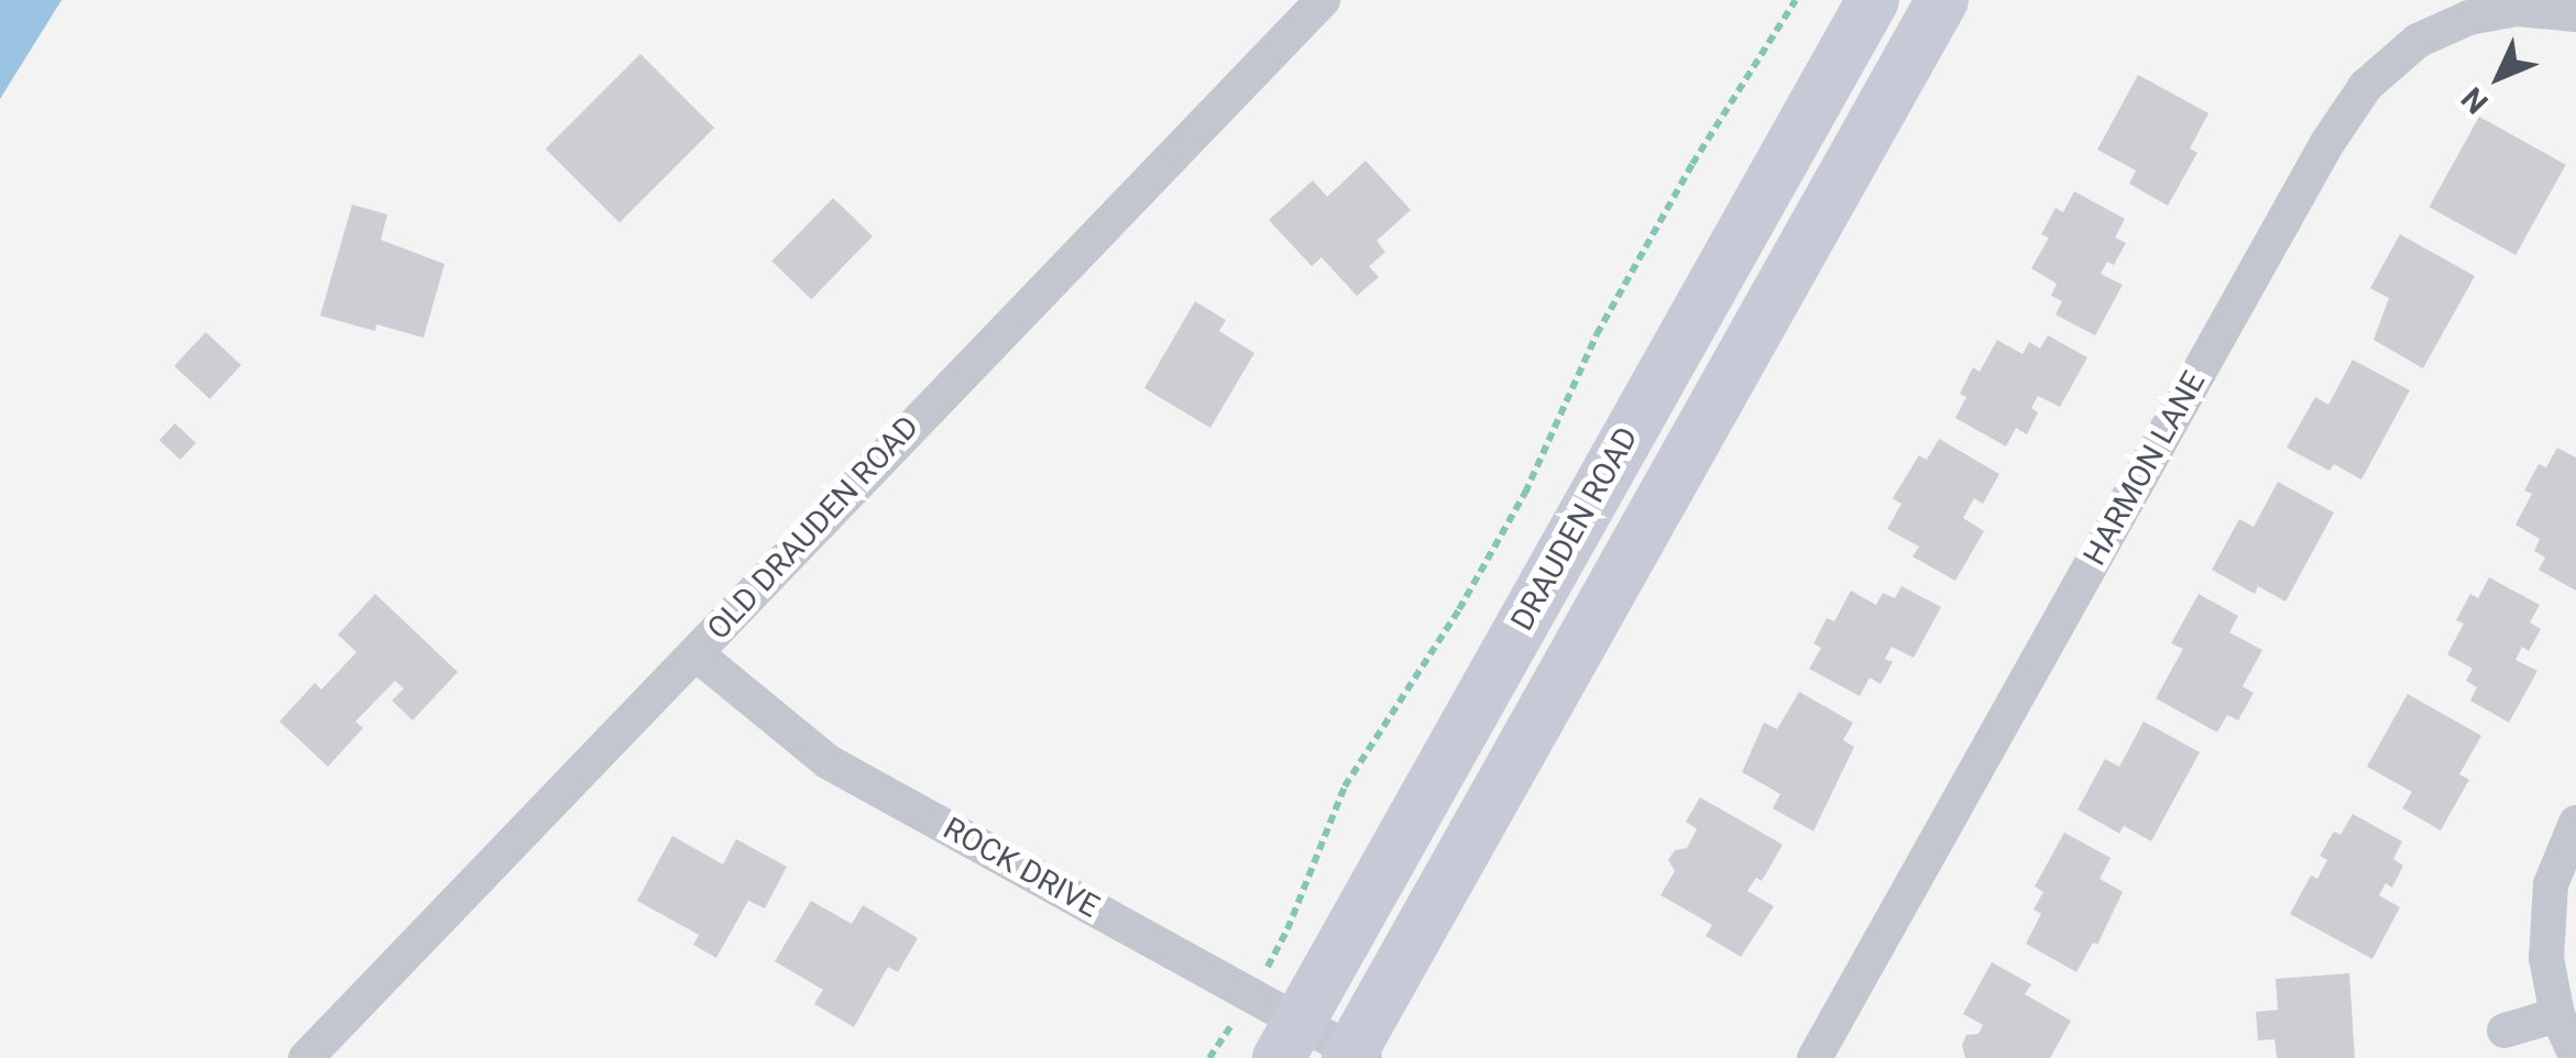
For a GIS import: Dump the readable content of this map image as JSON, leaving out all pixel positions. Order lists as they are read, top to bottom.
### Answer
{
  "streets": {
    "street": [
      "HARMON LANE",
      "OLD DRAUDEN ROAD",
      "DRAUDEN ROAD",
      "ROCK DRIVE"
    ]
  },
  "crossings": [
    ["OLD DRAUDEN ROAD", "ROCK DRIVE"],
    ["DRAUDEN ROAD", "ROCK DRIVE"]
  ],
  "north": "bottom left"
}
